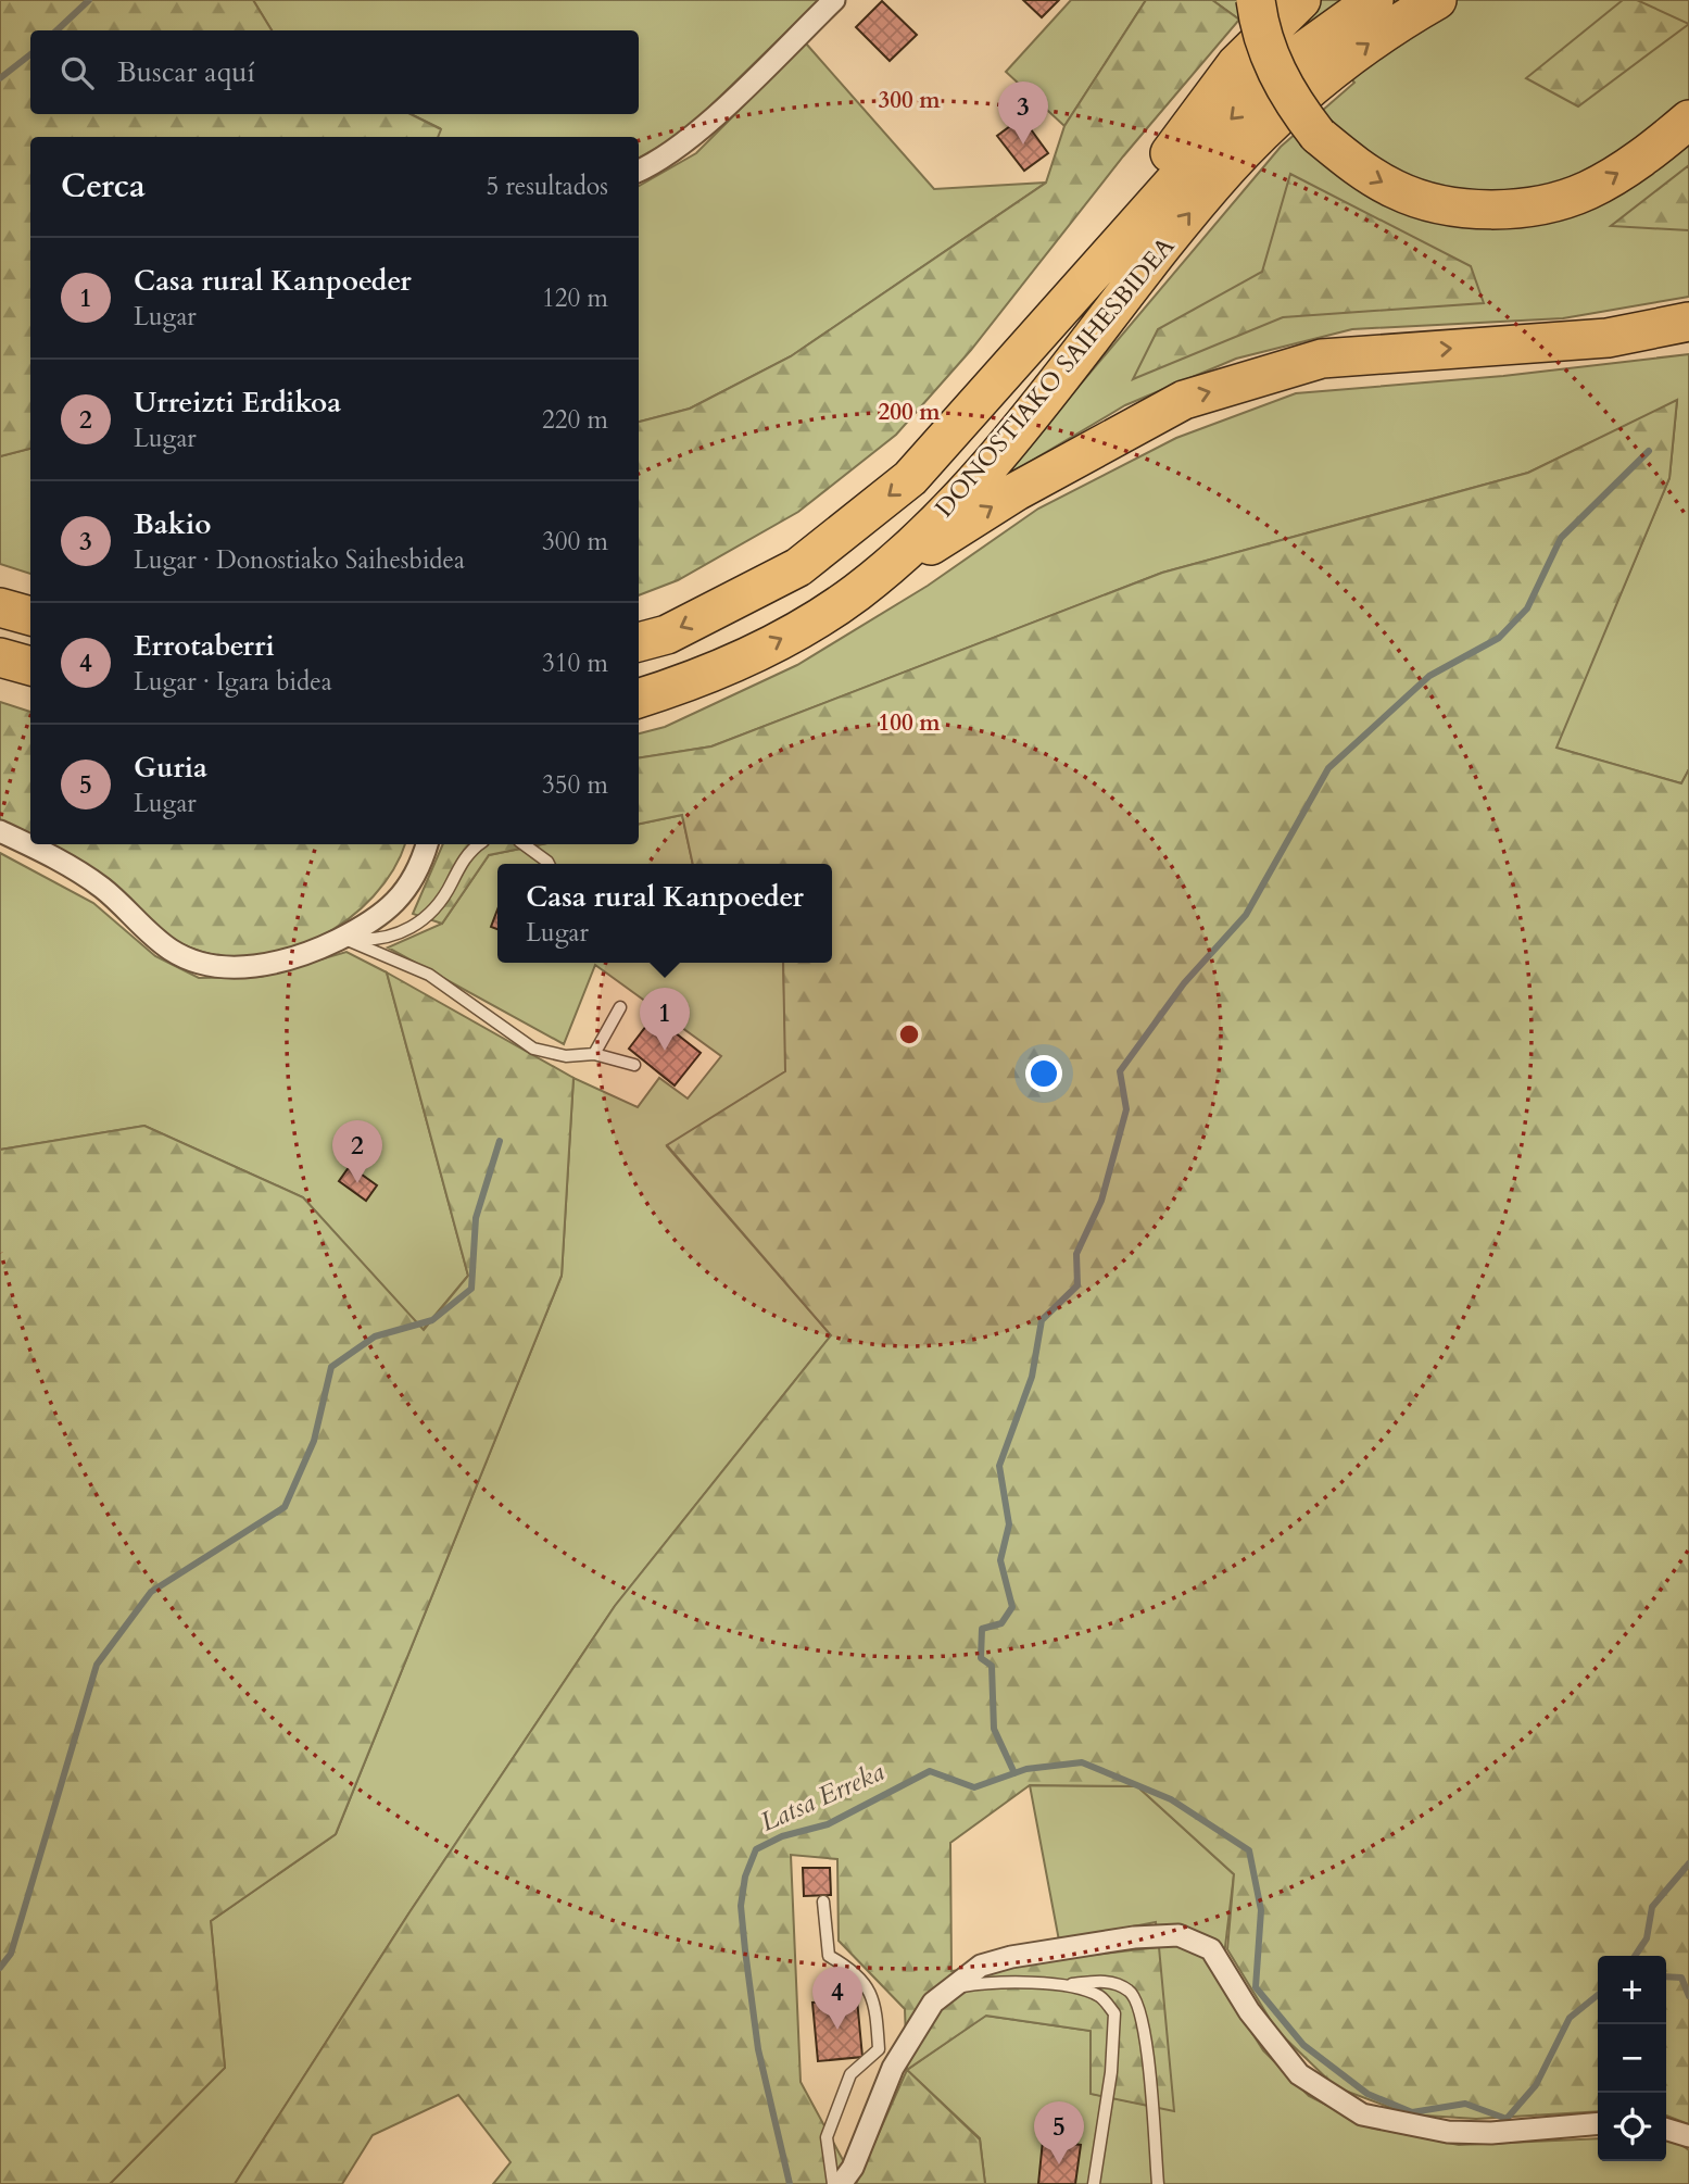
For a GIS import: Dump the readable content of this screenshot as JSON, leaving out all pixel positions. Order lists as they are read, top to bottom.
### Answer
{
  "streets": {
    "highway": ["DONOSTIAKO SAIHESBIDEA"]
  },
  "water": ["Latsa Erreka"],
  "page": {
    "search": "Buscar aquí",
    "pins": [
      "3",
      "1",
      "2",
      "4",
      "5"
    ],
    "heading": ["Cerca", "5 resultados"],
    "list": [
      {
        "mark": "1",
        "name": "Casa rural Kanpoeder",
        "note": "Lugar",
        "value": "120 m"
      },
      {
        "mark": "2",
        "name": "Urreizti Erdikoa",
        "note": "Lugar",
        "value": "220 m"
      },
      {
        "mark": "3",
        "name": "Bakio",
        "note": "Lugar · Donostiako Saihesbidea",
        "value": "300 m"
      },
      {
        "mark": "4",
        "name": "Errotaberri",
        "note": "Lugar · Igara bidea",
        "value": "310 m"
      },
      {
        "mark": "5",
        "name": "Guria",
        "note": "Lugar",
        "value": "350 m"
      }
    ],
    "popup": ["Casa rural Kanpoeder", "Lugar"],
    "map_buttons": ["+", "−"]
  },
  "rings": ["300 m", "200 m", "100 m"]
}
